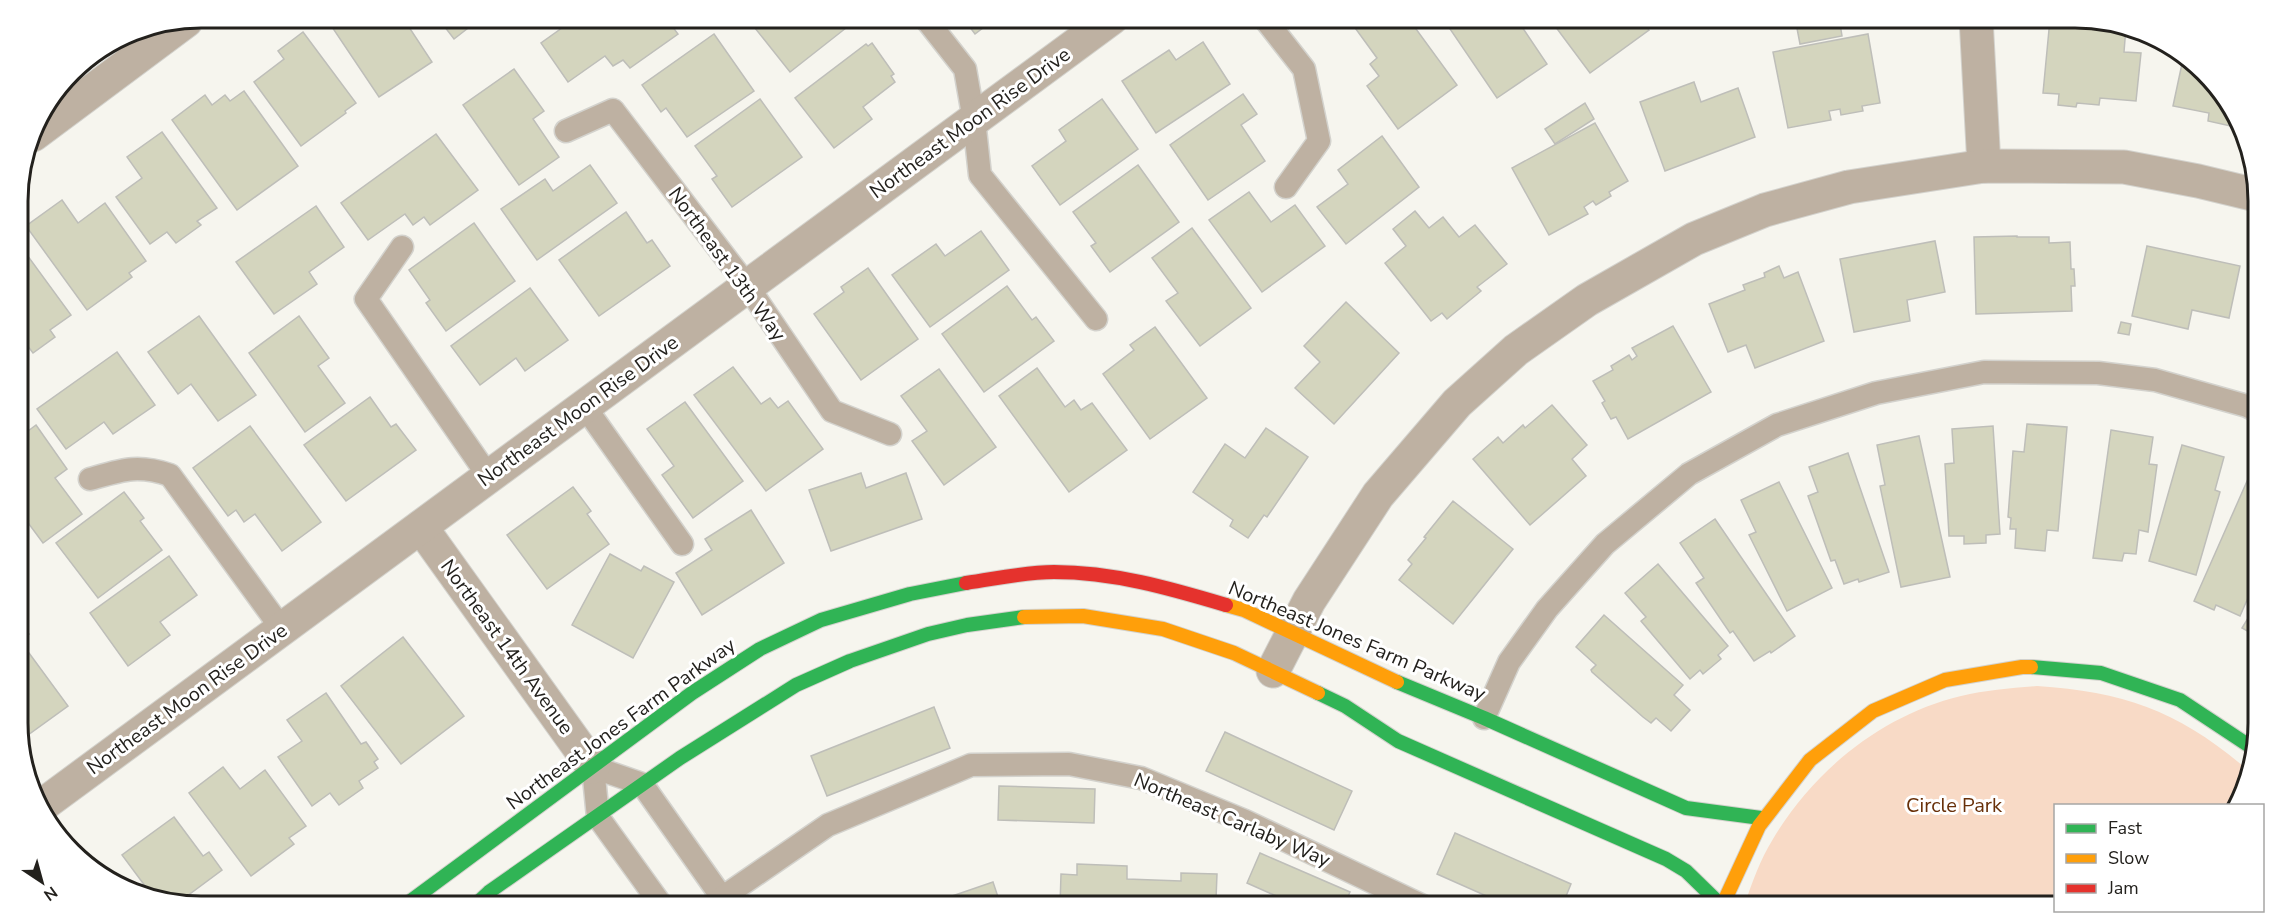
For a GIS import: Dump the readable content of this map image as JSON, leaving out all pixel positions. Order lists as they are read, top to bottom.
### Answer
{
  "streets": {
    "street": ["Northeast Moon Rise Drive", "Northeast Jones Farm Parkway", "Northeast 14th Avenue"],
    "lane": ["Northeast 13th Way", "Northeast Carlaby Way"]
  },
  "crossings": [
    ["Northeast Moon Rise Drive", "Northeast 13th Way"],
    ["Northeast Moon Rise Drive", "Northeast 14th Avenue"],
    ["Northeast Jones Farm Parkway", "Northeast 14th Avenue"]
  ],
  "parks": ["Circle Park"],
  "legend": ["Fast", "Slow", "Jam"],
  "north": "bottom right"
}
